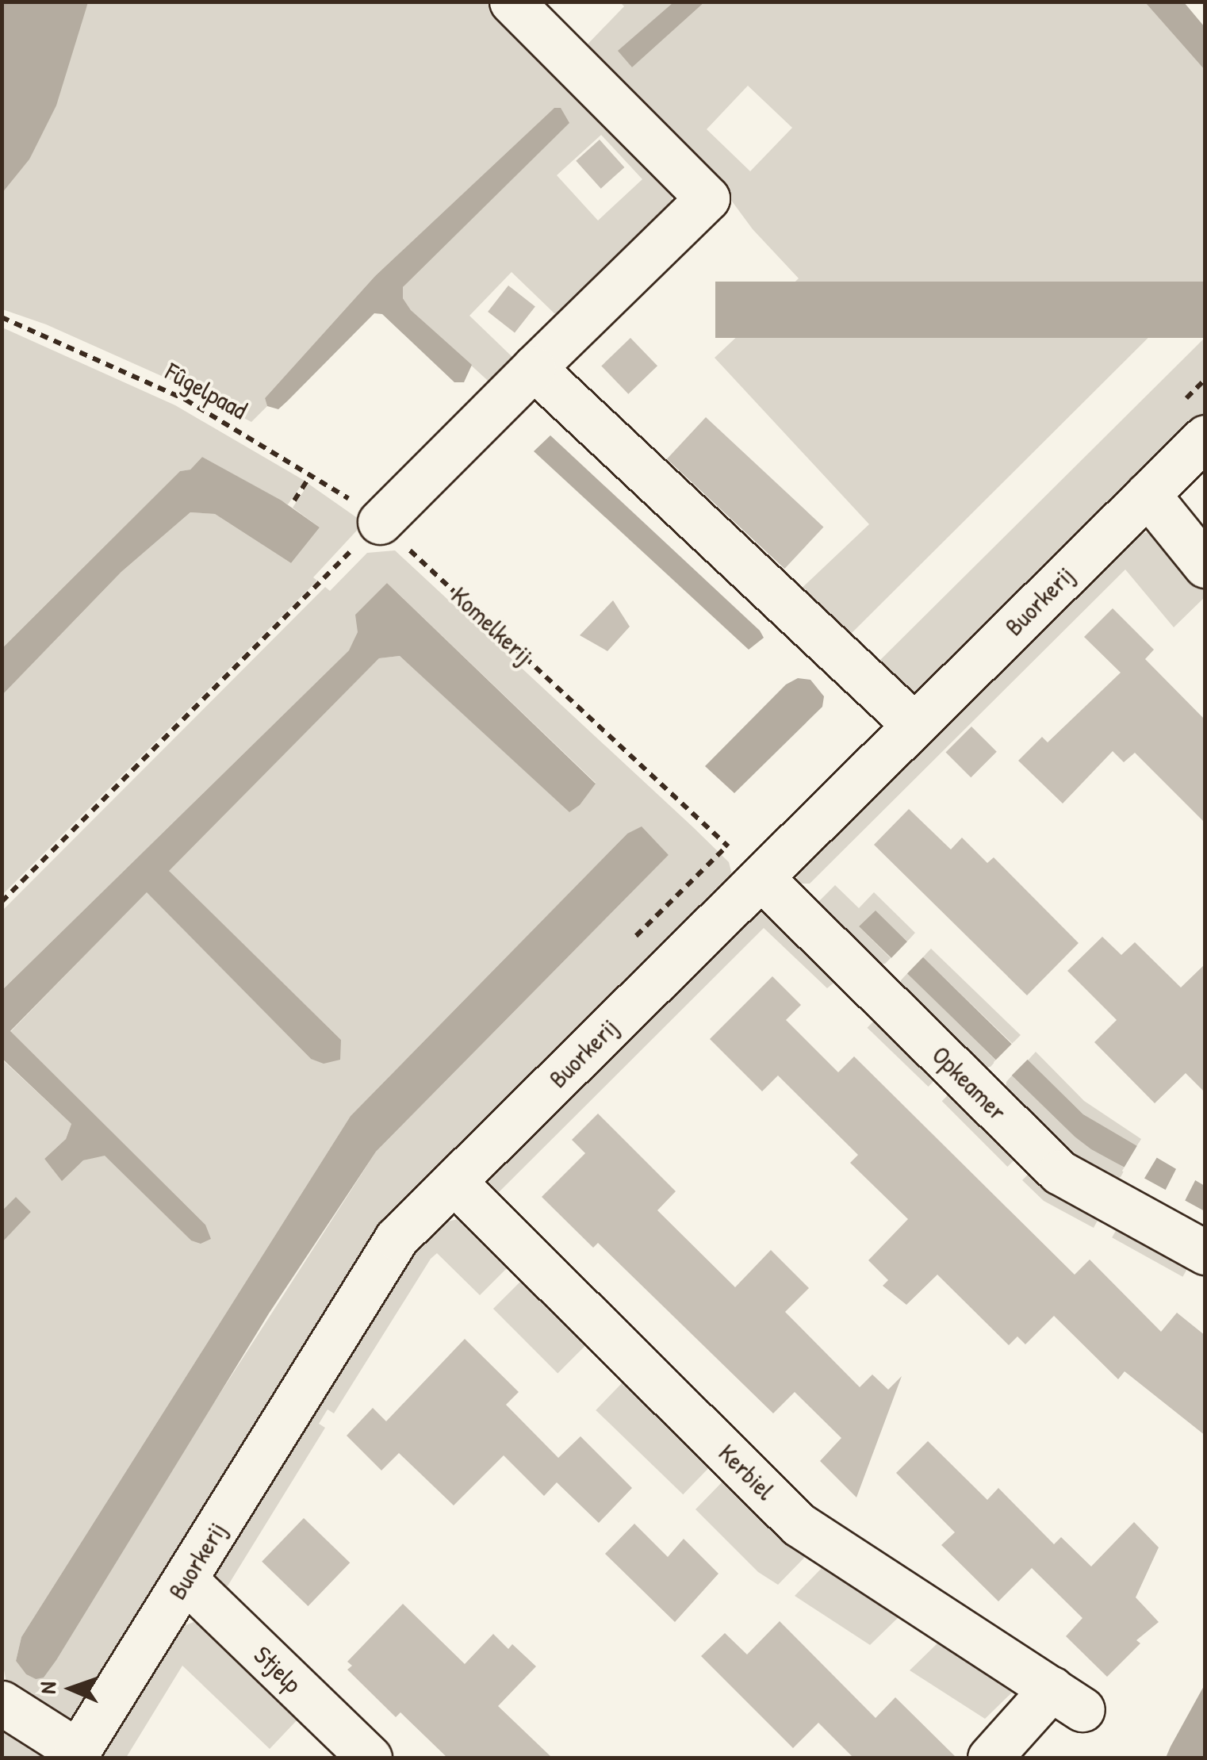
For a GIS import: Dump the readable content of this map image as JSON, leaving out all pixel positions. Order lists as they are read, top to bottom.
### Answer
{
  "streets": {
    "street": [
      "Buorkerij",
      "Opkeamer",
      "Kerbiel",
      "Stjelp"
    ],
    "path": ["Fûgelpaad", "Komelkerij"]
  },
  "crossings": [
    ["Fûgelpaad", "Komelkerij"],
    ["Buorkerij", "Komelkerij"],
    ["Buorkerij", "Opkeamer"],
    ["Buorkerij", "Kerbiel"],
    ["Buorkerij", "Stjelp"],
    ["Komelkerij", "Opkeamer"]
  ],
  "north": "left"
}
